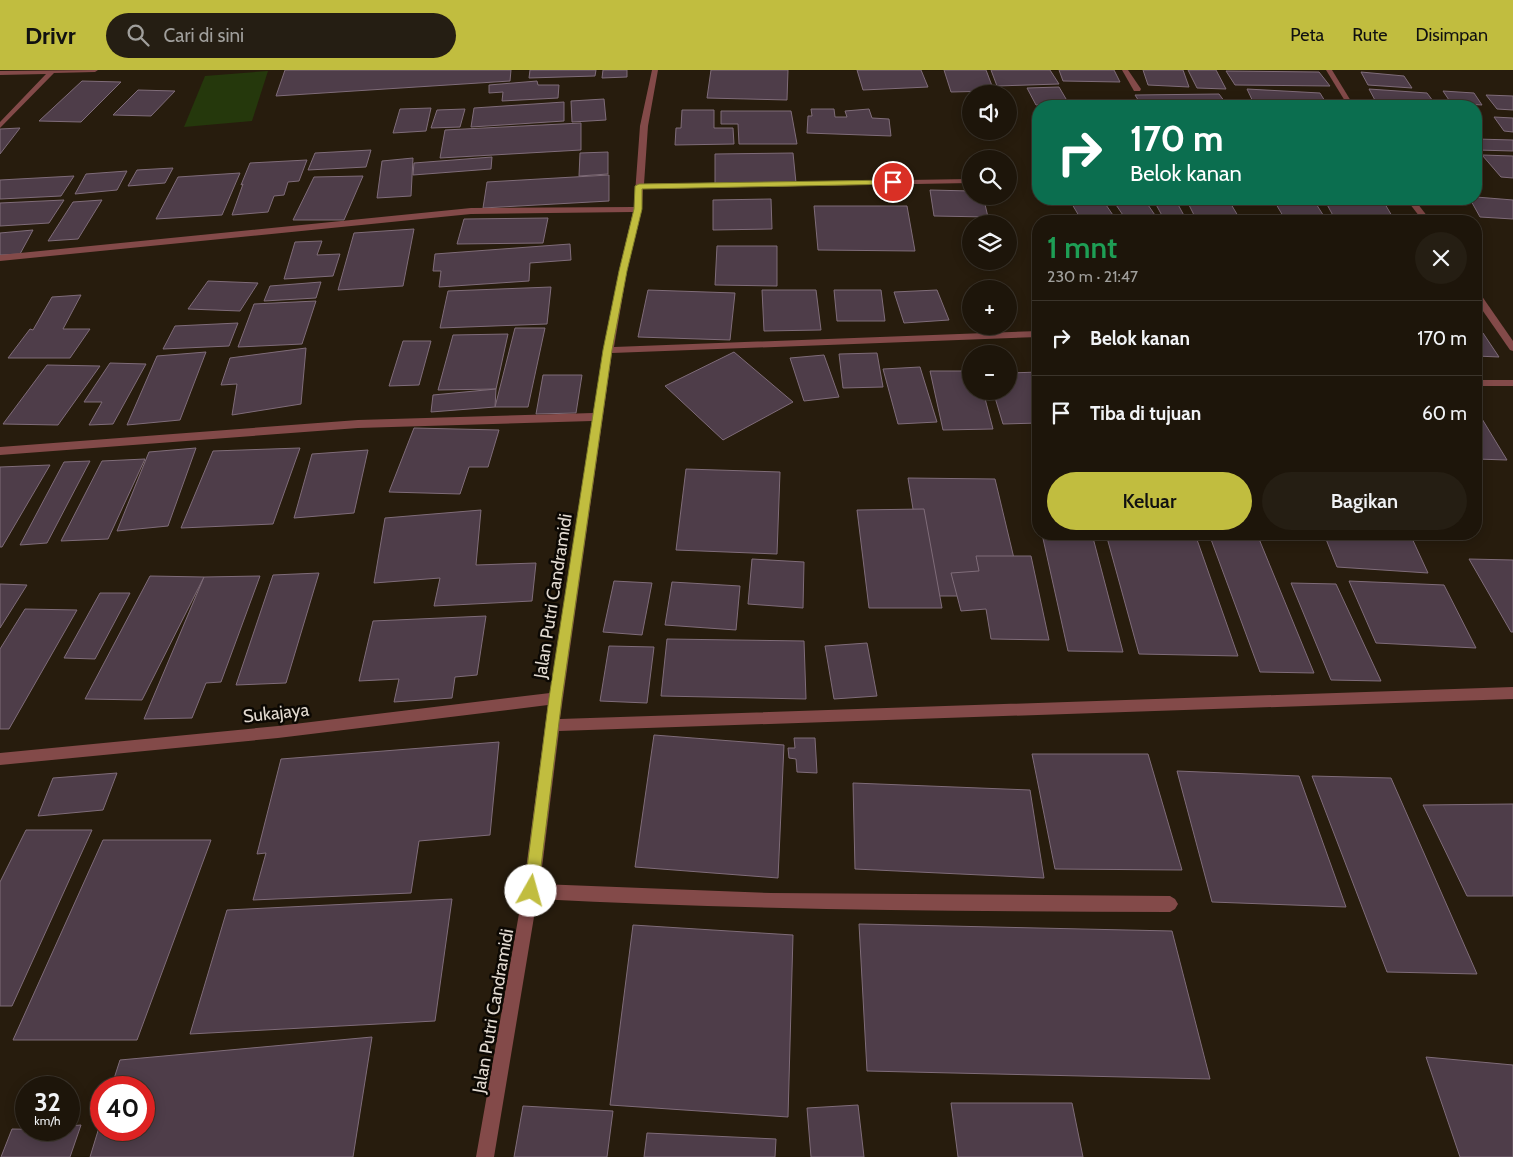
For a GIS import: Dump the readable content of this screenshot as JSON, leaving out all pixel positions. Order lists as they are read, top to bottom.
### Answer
{
  "streets": {
    "street": ["Jalan Putri Candramidi", "Sukajaya"]
  },
  "crossings": [
    ["Jalan Putri Candramidi", "Sukajaya"]
  ],
  "page": {
    "header": "Drivr",
    "search": "Cari di sini",
    "nav": ["Peta", "Rute", "Disimpan"],
    "map_buttons": ["+", "−"],
    "turn": ["170 m", "Belok kanan"],
    "heading": ["1 mnt", "230 m · 21:47"],
    "list": [
      {
        "name": "Belok kanan",
        "value": "170 m"
      },
      {
        "name": "Tiba di tujuan",
        "value": "60 m"
      }
    ],
    "buttons": ["Keluar", "Bagikan"],
    "speed": "32 km/h",
    "limit": "40"
  }
}
